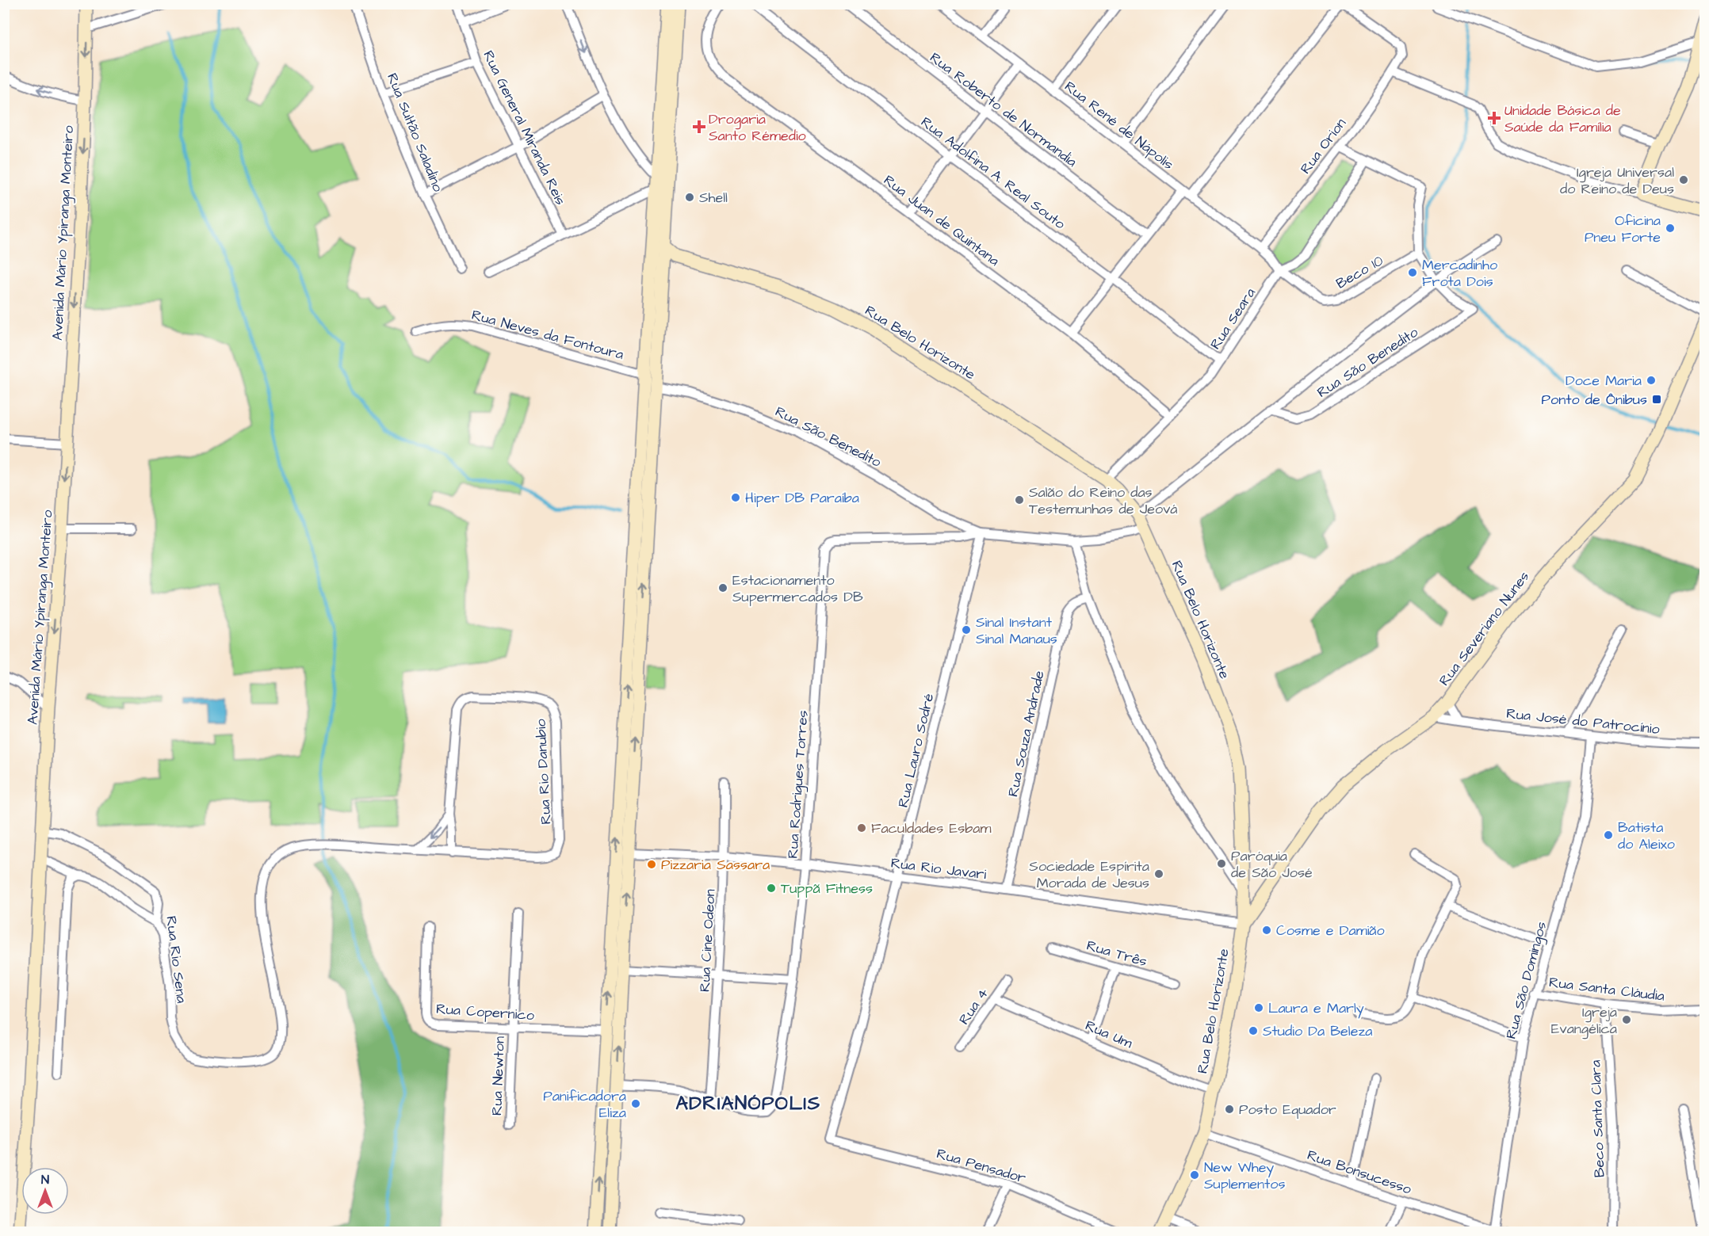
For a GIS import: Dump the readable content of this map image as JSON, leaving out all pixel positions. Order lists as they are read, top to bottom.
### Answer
{
  "streets": {
    "main road": ["Avenida Mário Ypiranga Monteiro", "Rua Belo Horizonte", "Rua Severiano Nunes"],
    "street": [
      "Rua Roberto de Normandia",
      "Rua René de Nápolis",
      "Rua General Miranda Reis",
      "Rua Sultão Saladino",
      "Rua Orion",
      "Rua Adolfina A. Real Souto",
      "Rua Juan de Quintana",
      "Beco 10",
      "Rua Seara",
      "Rua Neves da Fontoura",
      "Rua São Benedito",
      "Rua José do Patrocínio",
      "Rua Souza Andrade",
      "Rua Lauro Sodré",
      "Rua Rio Danubio",
      "Rua Rodrigues Torres",
      "Rua Rio Javari",
      "Rua Cine Odeon",
      "Rua Três",
      "Rua Rio Sena",
      "Rua São Domingos",
      "Rua Santa Cláudia",
      "Rua 4",
      "Rua Copernico",
      "Rua Um",
      "Rua Newton",
      "Beco Santa Clara",
      "Rua Pensador",
      "Rua Bonsucesso"
    ]
  },
  "crossings": [
    ["Rua René de Nápolis", "Rua Orion"],
    ["Rua René de Nápolis", "Beco 10"],
    ["Rua René de Nápolis", "Rua Seara"],
    ["Rua Adolfina A. Real Souto", "Rua Seara"],
    ["Rua Juan de Quintana", "Rua Seara"],
    ["Avenida Mário Ypiranga Monteiro", "Rua Rio Sena"],
    ["Rua Seara", "Rua Belo Horizonte"],
    ["Rua Belo Horizonte", "Rua São Benedito"],
    ["Rua Belo Horizonte", "Rua Severiano Nunes"],
    ["Rua Belo Horizonte", "Rua Rio Javari"],
    ["Rua Belo Horizonte", "Rua Um"],
    ["Rua Belo Horizonte", "Rua Bonsucesso"],
    ["Rua São Benedito", "Rua Lauro Sodré"],
    ["Rua São Benedito", "Rua Rodrigues Torres"],
    ["Rua Severiano Nunes", "Rua José do Patrocínio"],
    ["Rua Severiano Nunes", "Rua Rio Javari"],
    ["Rua José do Patrocínio", "Rua São Domingos"],
    ["Rua Souza Andrade", "Rua Rio Javari"],
    ["Rua Lauro Sodré", "Rua Rodrigues Torres"],
    ["Rua Lauro Sodré", "Rua Rio Javari"],
    ["Rua Lauro Sodré", "Rua Pensador"],
    ["Rua Rio Danubio", "Rua Rio Sena"],
    ["Rua Rodrigues Torres", "Rua Rio Javari"],
    ["Rua Rodrigues Torres", "Rua Cine Odeon"],
    ["Rua Rio Javari", "Rua Cine Odeon"],
    ["Rua São Domingos", "Rua Santa Cláudia"],
    ["Rua São Domingos", "Rua Bonsucesso"],
    ["Rua Santa Cláudia", "Beco Santa Clara"],
    ["Rua 4", "Rua Um"],
    ["Rua Copernico", "Rua Newton"]
  ],
  "one_way": ["Avenida Mário Ypiranga Monteiro"],
  "districts": ["ADRIANÓPOLIS"],
  "places": {
    "health": ["Unidade Básica de Saúde da Família", "Drogaria Santo Rémedio"],
    "other": [
      "Igreja Universal do Reino de Deus",
      "Shell",
      "Oficina Pneu Forte",
      "Mercadinho Frota Dois",
      "Doce Maria",
      "Hiper DB Paraíba",
      "Salão do Reino das Testemunhas de Jeová",
      "Estacionamento Supermercados DB",
      "Sinal Instant Sinal Manaus",
      "Faculdades Esbam",
      "Batista do Aleixo",
      "Paróquia de São José",
      "Pizzaria Sassara",
      "Sociedade Espírita Morada de Jesus",
      "Tuppã Fitness",
      "Cosme e Damião",
      "Laura e Marly",
      "Igreja Evangélica",
      "Studio Da Beleza",
      "Panificadora Eliza",
      "Posto Equador",
      "New Whey Suplementos"
    ],
    "transit": ["Ponto de Ônibus"]
  },
  "north": "top"
}
